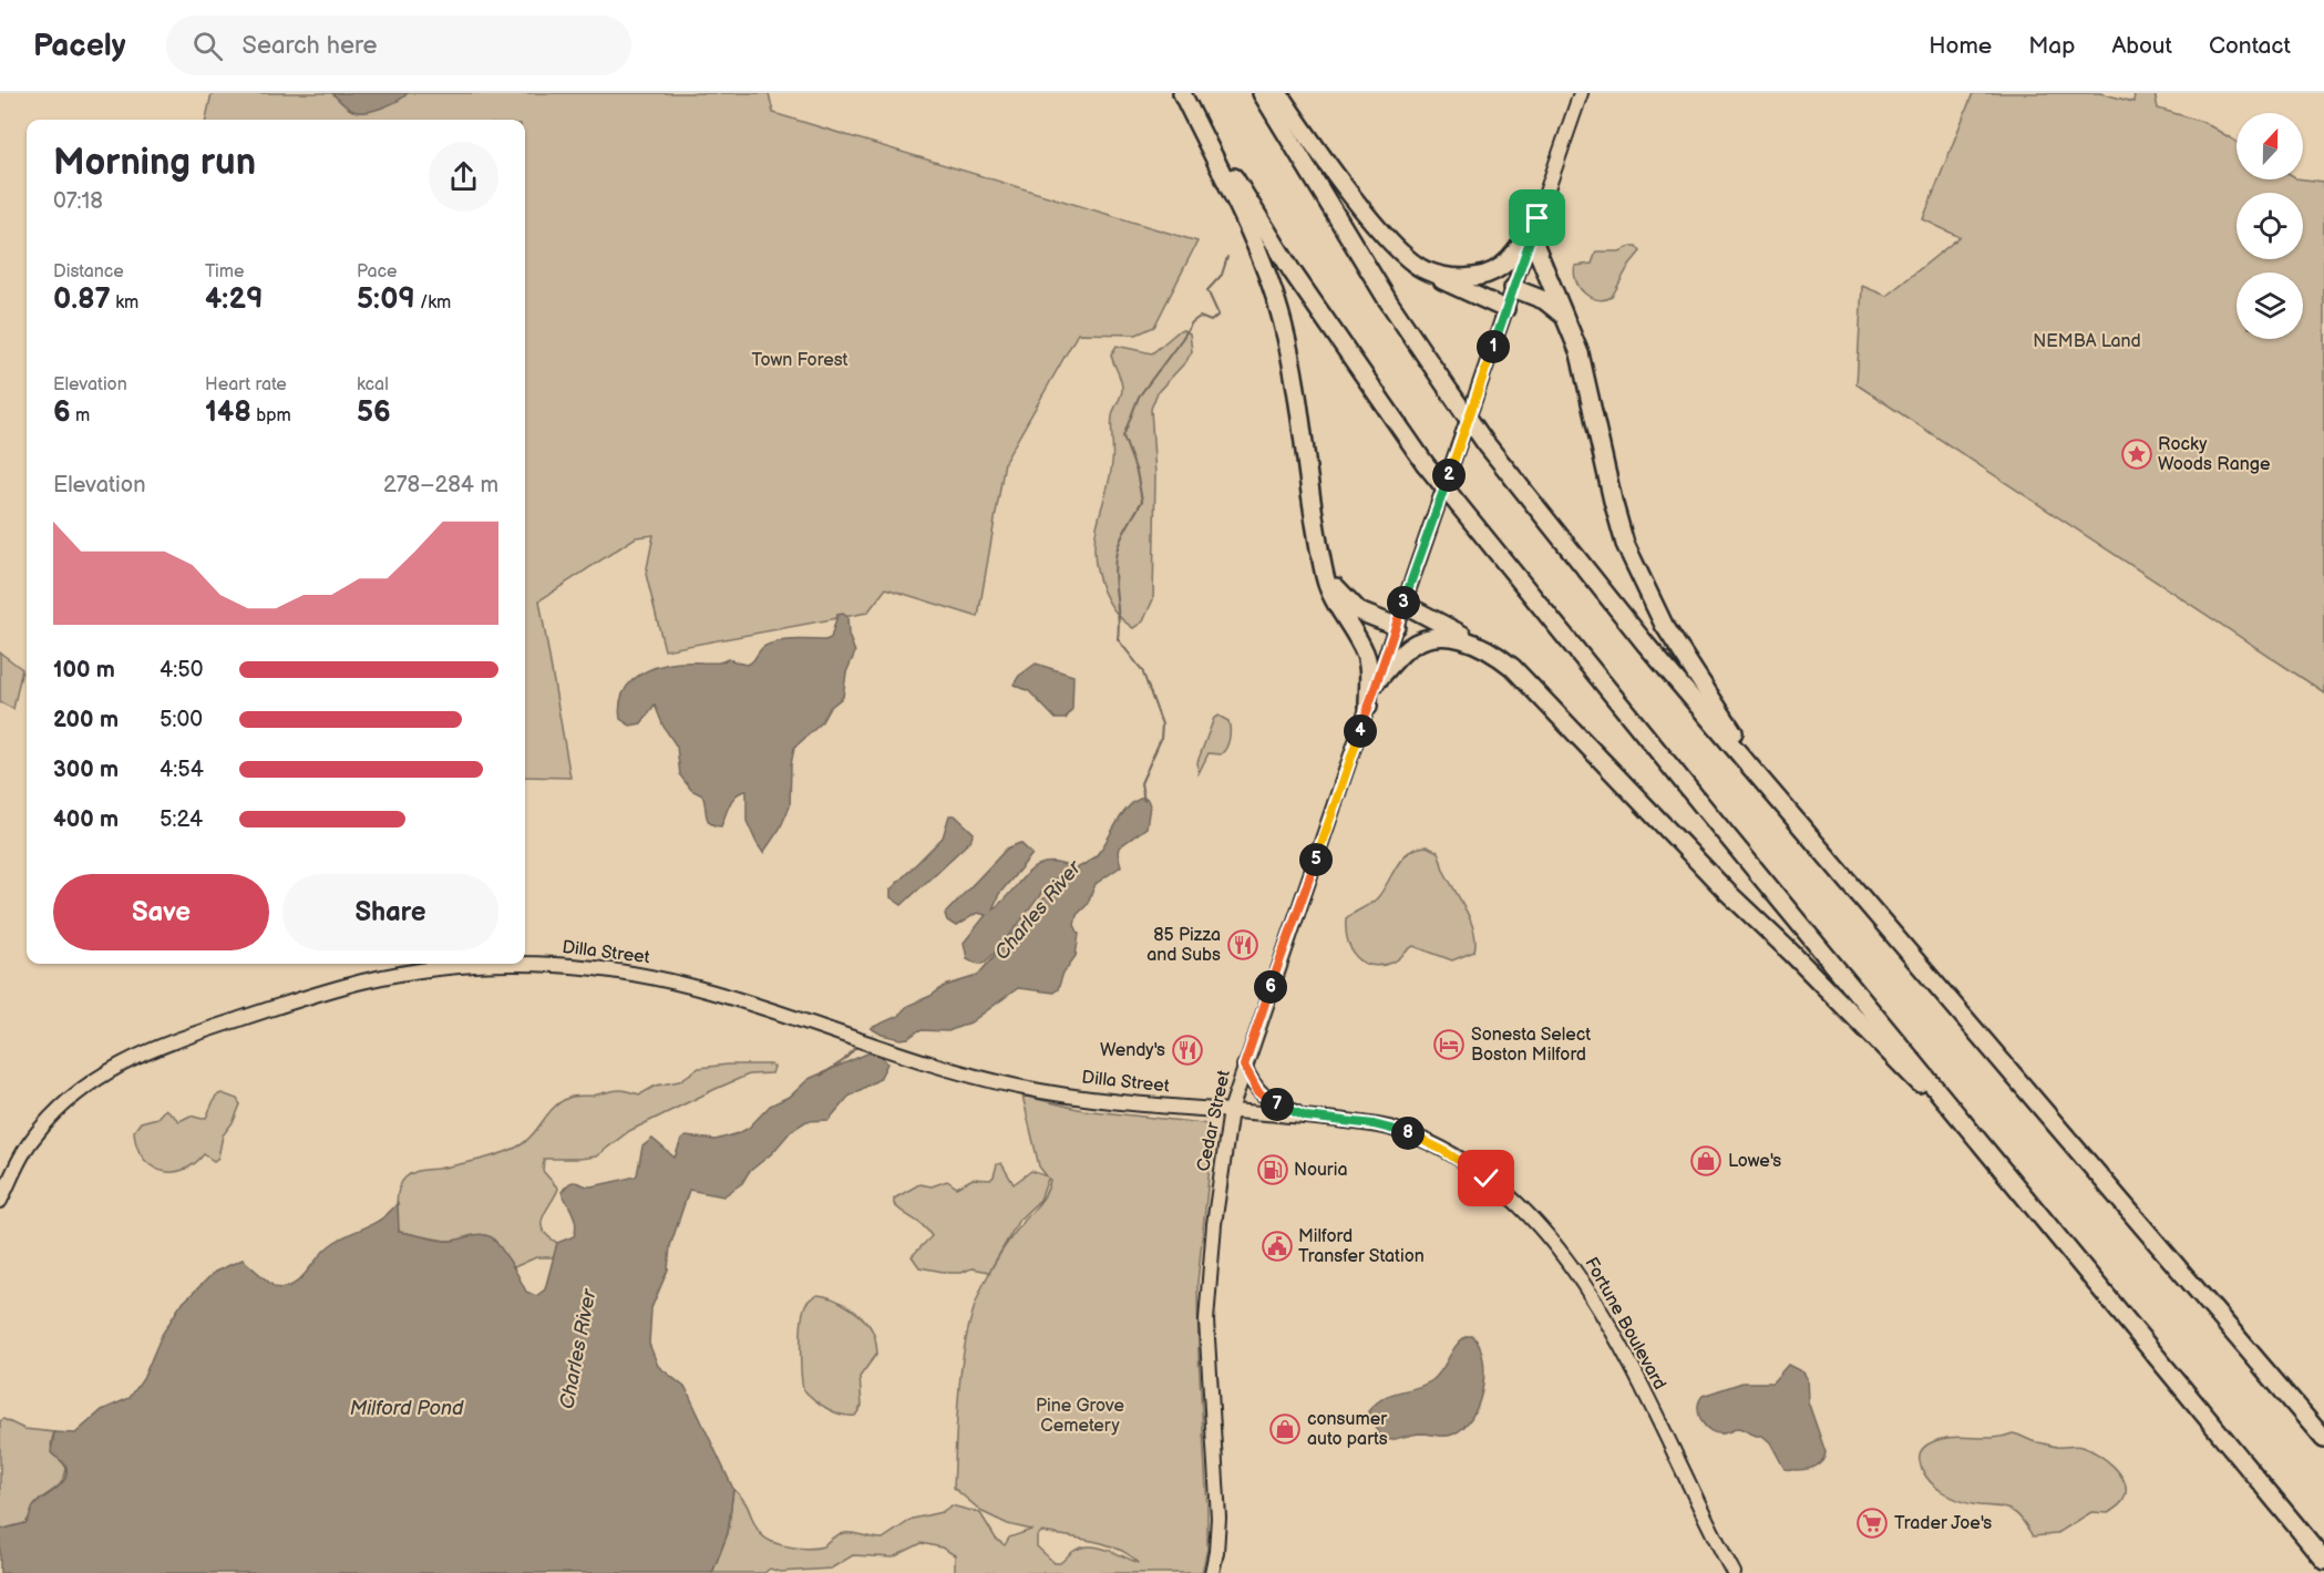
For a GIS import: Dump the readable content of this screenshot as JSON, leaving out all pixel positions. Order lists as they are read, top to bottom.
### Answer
{
  "streets": {
    "main road": ["Dilla Street", "Cedar Street", "Fortune Boulevard"]
  },
  "crossings": [
    ["Dilla Street", "Cedar Street"],
    ["Dilla Street", "Fortune Boulevard"],
    ["Cedar Street", "Fortune Boulevard"]
  ],
  "water": ["Charles River", "Milford Pond"],
  "parks": ["NEMBA Land", "Town Forest", "Pine Grove Cemetery"],
  "places": {
    "place": ["Rocky Woods Range"],
    "restaurant": ["85 Pizza and Subs", "Wendy's"],
    "hotel": ["Sonesta Select Boston Milford"],
    "shop": ["Lowe's", "consumer auto parts"],
    "fuel station": ["Nouria"],
    "public building": ["Milford Transfer Station"],
    "supermarket": ["Trader Joe's"]
  },
  "north": "top",
  "page": {
    "header": "Pacely",
    "search": "Search here",
    "nav": [
      "Home",
      "Map",
      "About",
      "Contact"
    ],
    "heading": ["Morning run", "07:18"],
    "stats": [
      ["Distance", "0.87 km"],
      ["Time", "4:29"],
      ["Pace", "5:09 /km"],
      ["Elevation", "6 m"],
      ["Heart rate", "148 bpm"],
      ["kcal", "56"]
    ],
    "pins": [
      "1",
      "2",
      "3",
      "4",
      "5",
      "6",
      "7",
      "8"
    ],
    "chart": ["Elevation", "278–284 m"],
    "list": [
      {
        "name": "100 m",
        "note": "4:50"
      },
      {
        "name": "200 m",
        "note": "5:00"
      },
      {
        "name": "300 m",
        "note": "4:54"
      },
      {
        "name": "400 m",
        "note": "5:24"
      }
    ],
    "buttons": ["Save", "Share"]
  }
}
